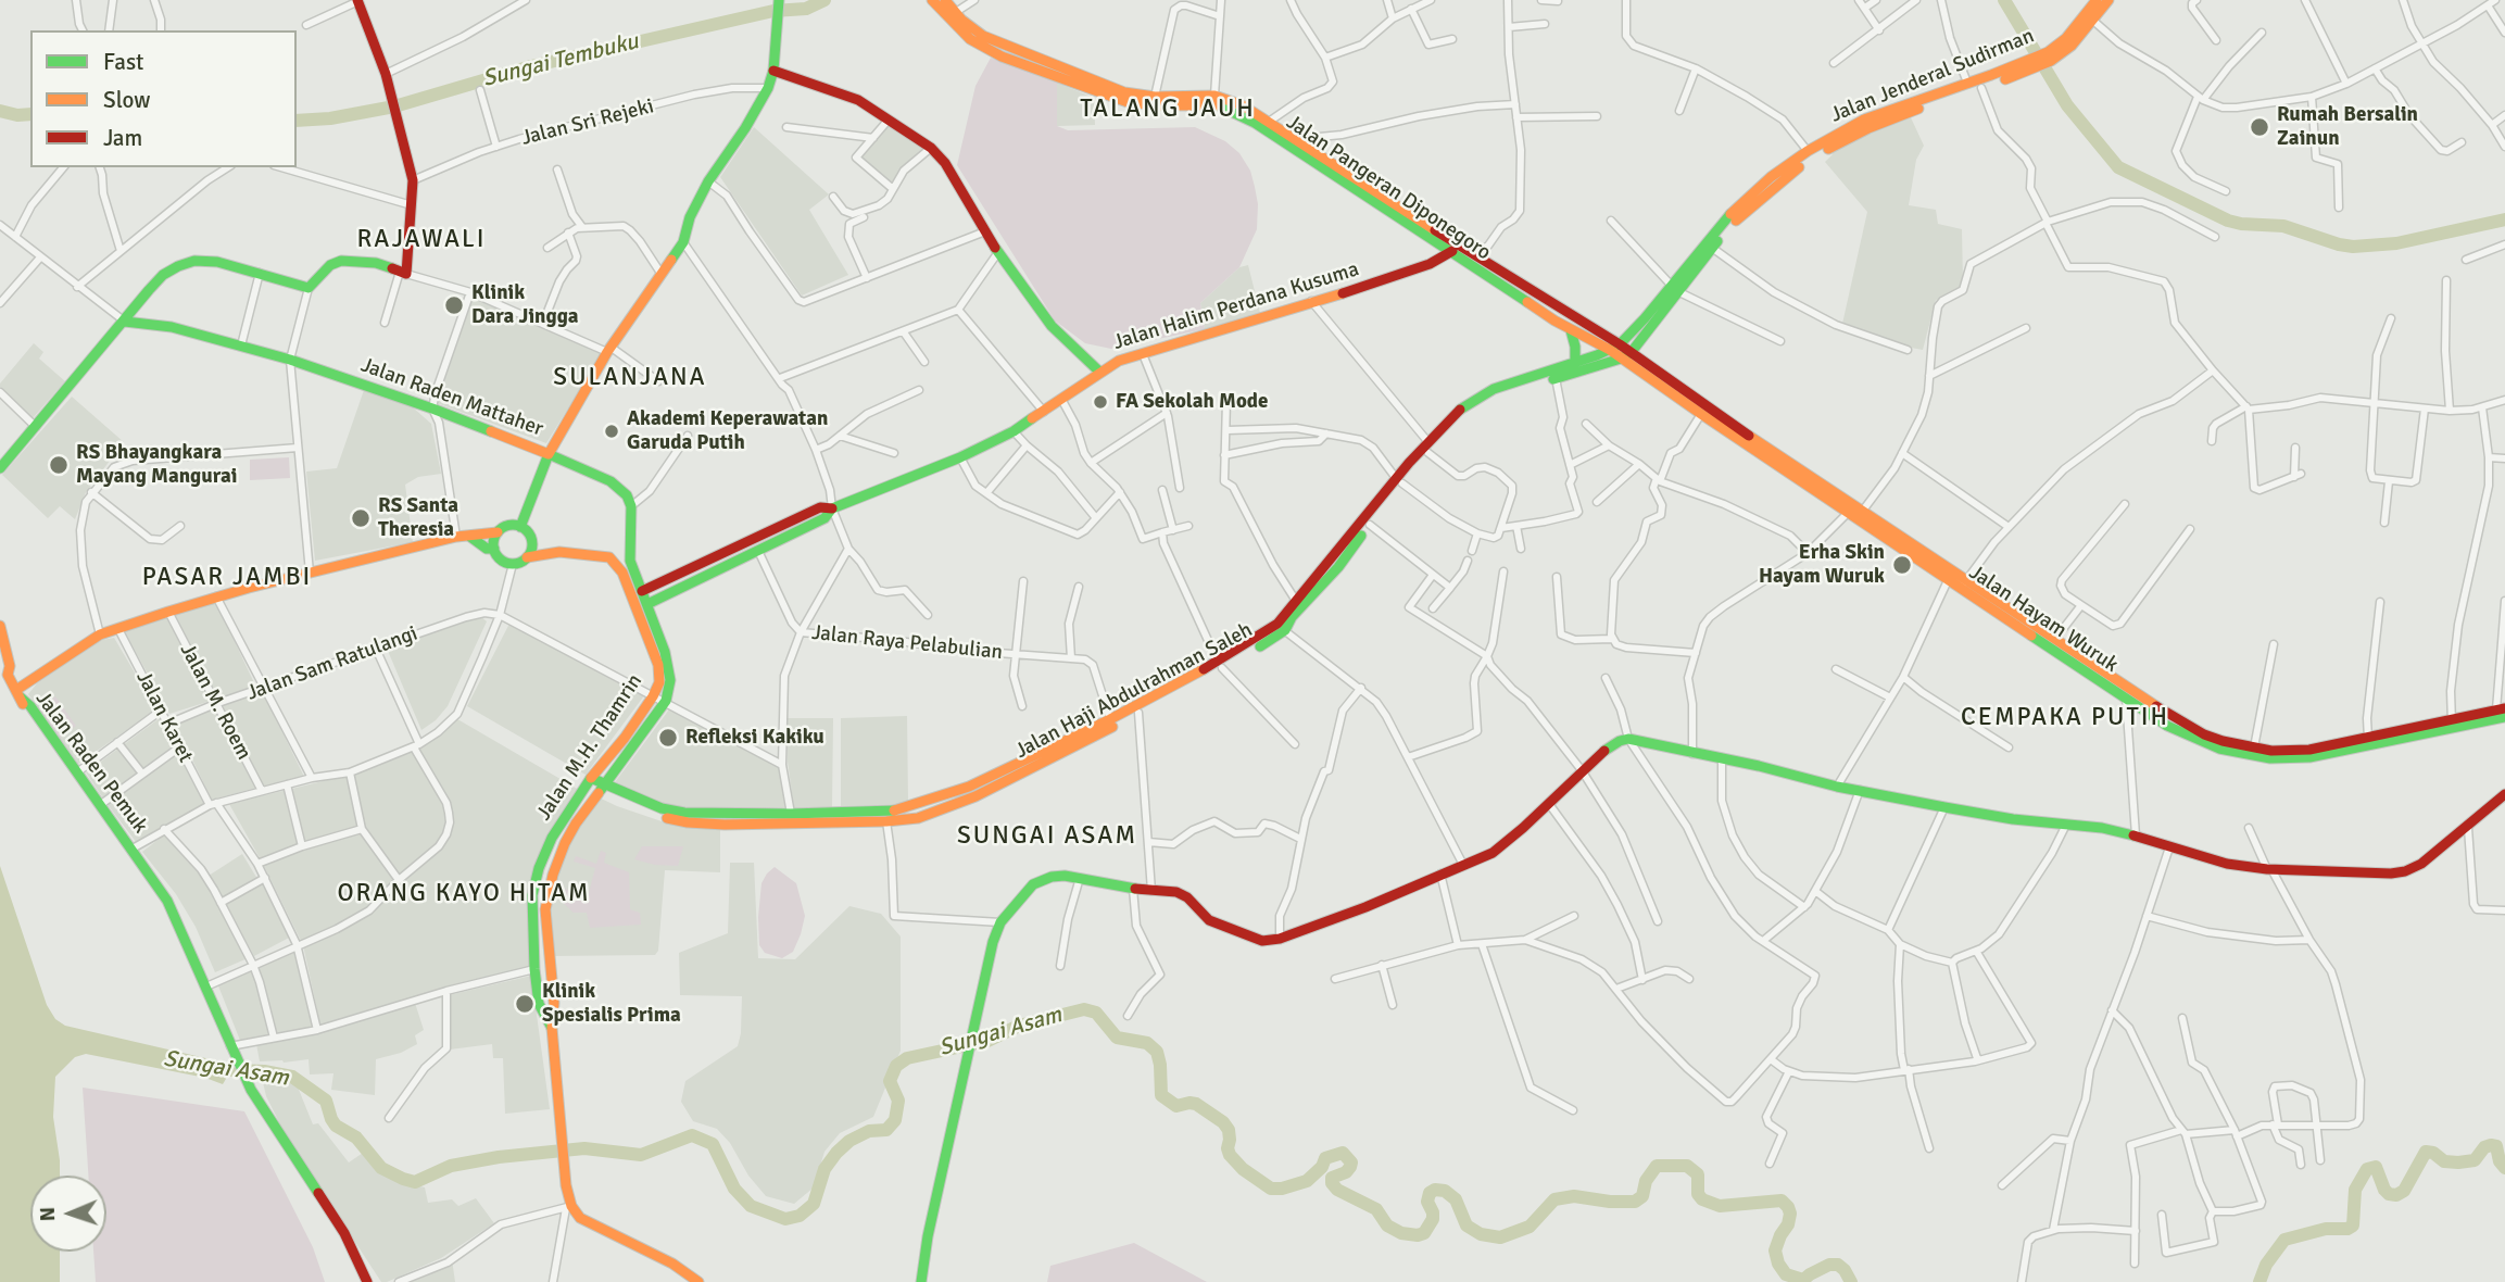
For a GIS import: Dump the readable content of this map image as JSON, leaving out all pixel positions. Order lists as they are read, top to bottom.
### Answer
{
  "streets": {
    "main road": [
      "Jalan Jenderal Sudirman",
      "Jalan Pangeran Diponegoro",
      "Jalan Halim Perdana Kusuma",
      "Jalan Raden Mattaher",
      "Jalan Hayam Wuruk",
      "Jalan Haji Abdulrahman Saleh",
      "Jalan M.H. Thamrin",
      "Jalan Raden Pemuk"
    ],
    "street": [
      "Jalan Sri Rejeki",
      "Jalan Raya Pelabulian",
      "Jalan Sam Ratulangi",
      "Jalan M. Roem",
      "Jalan Karet"
    ]
  },
  "crossings": [
    ["Jalan Jenderal Sudirman", "Jalan Pangeran Diponegoro"],
    ["Jalan Jenderal Sudirman", "Jalan Hayam Wuruk"],
    ["Jalan Jenderal Sudirman", "Jalan Haji Abdulrahman Saleh"],
    ["Jalan Pangeran Diponegoro", "Jalan Halim Perdana Kusuma"],
    ["Jalan Pangeran Diponegoro", "Jalan Haji Abdulrahman Saleh"],
    ["Jalan Halim Perdana Kusuma", "Jalan Raya Pelabulian"],
    ["Jalan Hayam Wuruk", "Jalan Haji Abdulrahman Saleh"],
    ["Jalan Sam Ratulangi", "Jalan M. Roem"],
    ["Jalan Sam Ratulangi", "Jalan Karet"],
    ["Jalan Haji Abdulrahman Saleh", "Jalan M.H. Thamrin"]
  ],
  "districts": [
    "TALANG JAUH",
    "RAJAWALI",
    "SULANJANA",
    "PASAR JAMBI",
    "CEMPAKA PUTIH",
    "SUNGAI ASAM",
    "ORANG KAYO HITAM"
  ],
  "water": ["Sungai Tembuku", "Sungai Asam"],
  "places": [
    "Rumah Bersalin Zainun",
    "Klinik Dara Jingga",
    "FA Sekolah Mode",
    "Akademi Keperawatan Garuda Putih",
    "RS Bhayangkara Mayang Mangurai",
    "RS Santa Theresia",
    "Erha Skin Hayam Wuruk",
    "Refleksi Kakiku",
    "Klinik Spesialis Prima"
  ],
  "legend": ["Fast", "Slow", "Jam"],
  "north": "left"
}
